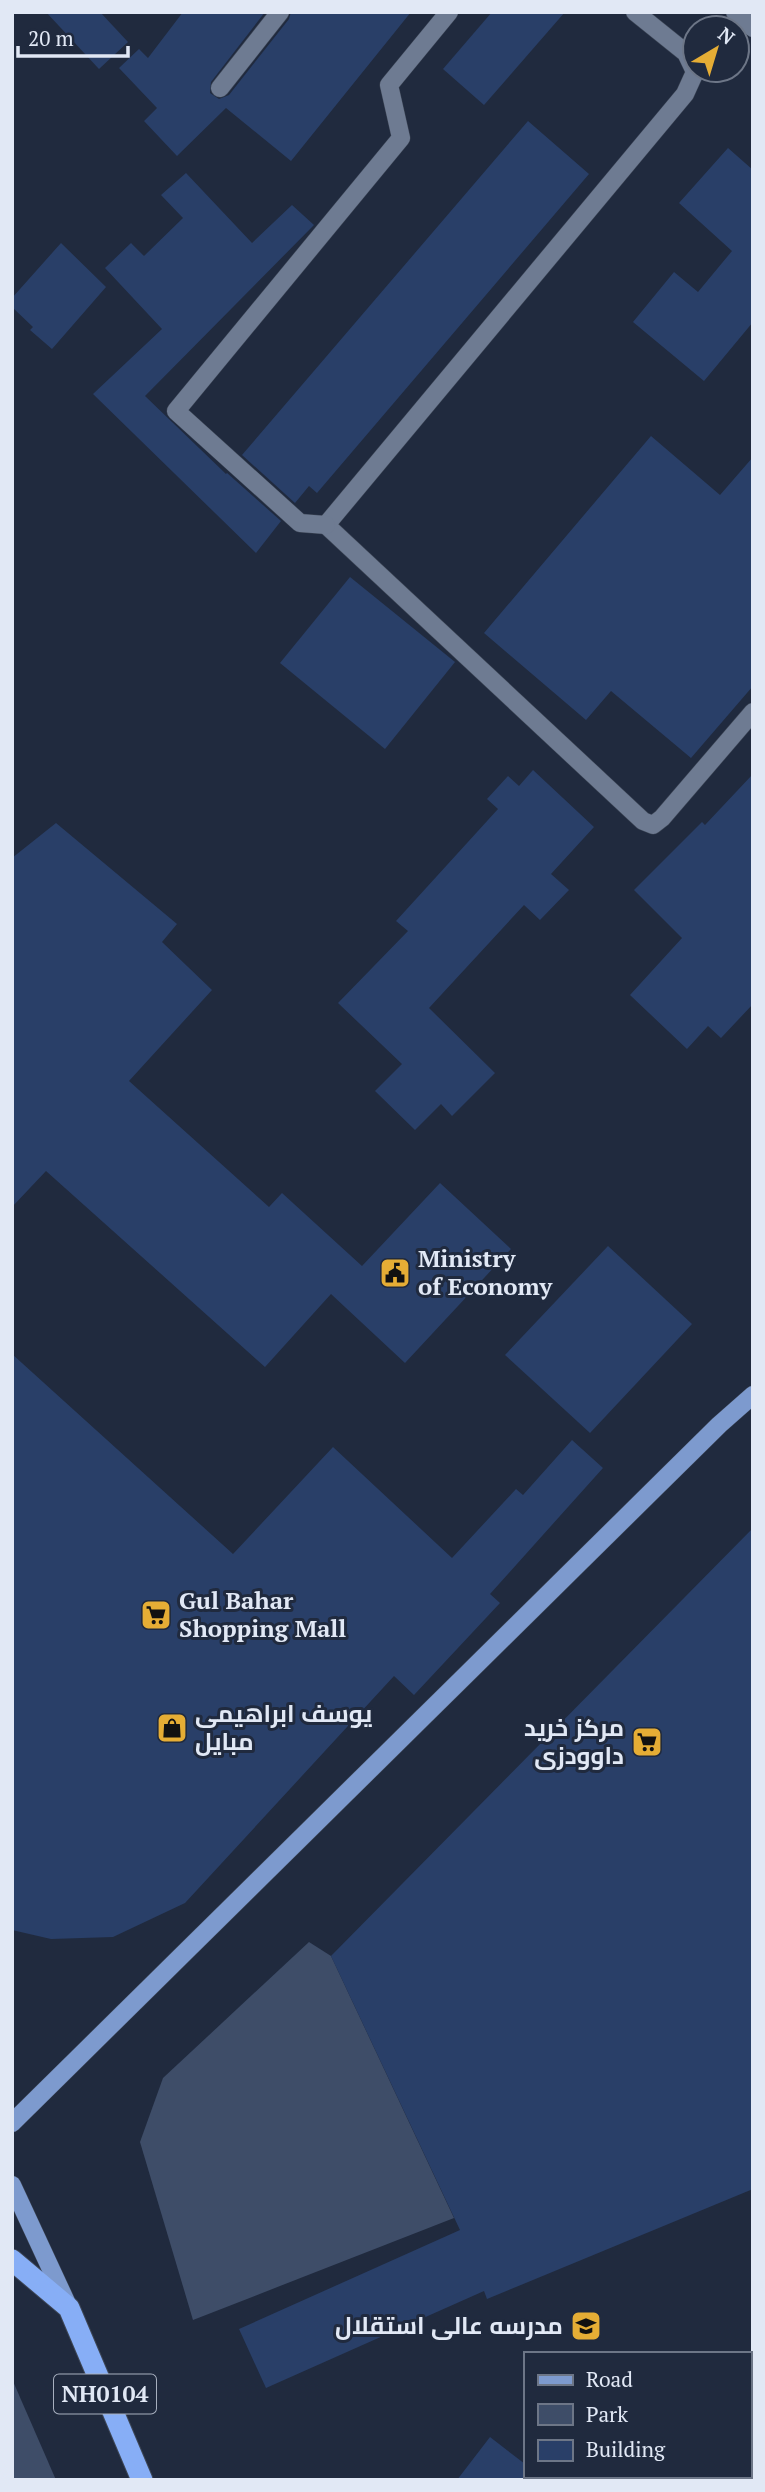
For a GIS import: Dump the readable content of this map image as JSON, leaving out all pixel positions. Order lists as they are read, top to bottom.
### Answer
{
  "streets": {
    "highway": ["NH0104"]
  },
  "places": {
    "public building": ["Ministry of Economy"],
    "supermarket": ["Gul Bahar Shopping Mall", "مرکز خرید داوودزی"],
    "shop": ["یوسف ابراهیمی مبایل"],
    "school or university": ["مدرسه عالی استقلال"]
  },
  "legend": ["Road", "Park", "Building"],
  "scale_bar": "20 m",
  "north": "top right"
}
